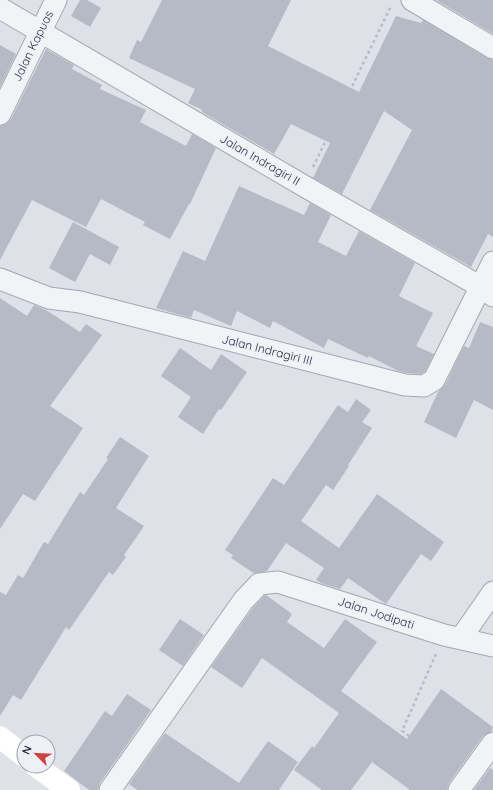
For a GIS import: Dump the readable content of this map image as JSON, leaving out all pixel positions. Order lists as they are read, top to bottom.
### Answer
{
  "streets": {
    "street": [
      "Jalan Kapuas",
      "Jalan Indragiri II",
      "Jalan Indragiri III",
      "Jalan Jodipati"
    ]
  },
  "crossings": [
    ["Jalan Kapuas", "Jalan Indragiri II"],
    ["Jalan Indragiri II", "Jalan Indragiri III"]
  ],
  "north": "top left"
}
